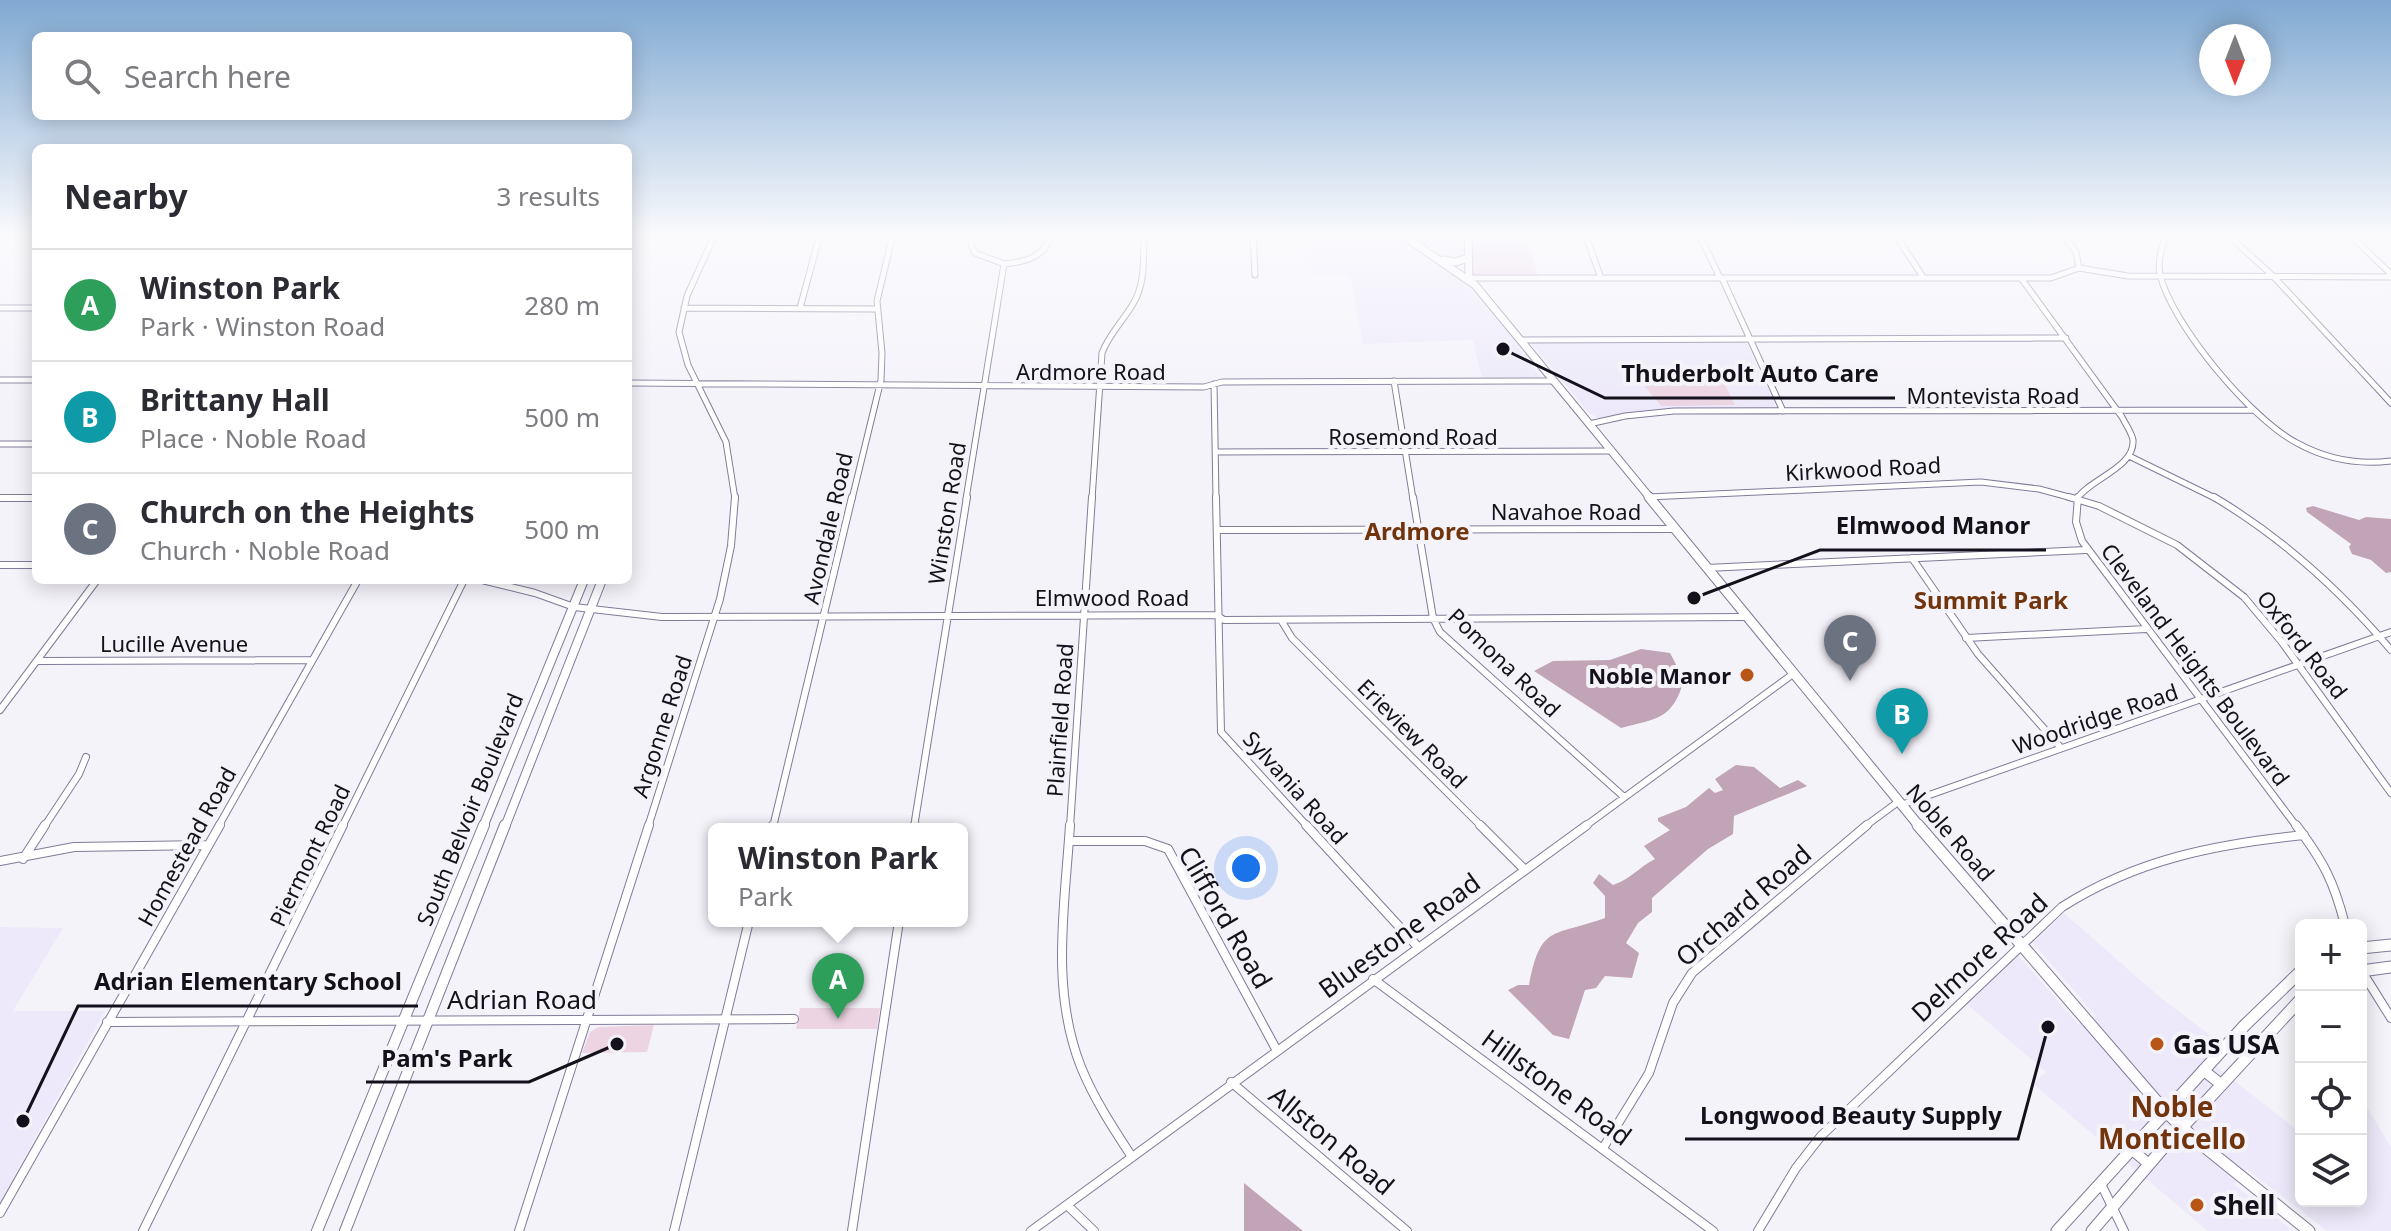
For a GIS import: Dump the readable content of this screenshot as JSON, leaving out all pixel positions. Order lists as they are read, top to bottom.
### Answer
{
  "streets": {
    "main road": ["Noble Road"],
    "street": [
      "Ardmore Road",
      "Montevista Road",
      "Rosemond Road",
      "Kirkwood Road",
      "Navahoe Road",
      "Winston Road",
      "Avondale Road",
      "Elmwood Road",
      "Lucille Avenue",
      "Oxford Road",
      "Pomona Road",
      "Cleveland Heights Boulevard",
      "Woodridge Road",
      "Plainfield Road",
      "Argonne Road",
      "Erieview Road",
      "Sylvania Road",
      "South Belvoir Boulevard",
      "Homestead Road",
      "Piermont Road",
      "Orchard Road",
      "Clifford Road",
      "Bluestone Road",
      "Delmore Road",
      "Adrian Road",
      "Hillstone Road",
      "Allston Road"
    ]
  },
  "crossings": [
    ["Ardmore Road", "Winston Road"],
    ["Ardmore Road", "Avondale Road"],
    ["Ardmore Road", "Pomona Road"],
    ["Ardmore Road", "Plainfield Road"],
    ["Ardmore Road", "Argonne Road"],
    ["Ardmore Road", "Sylvania Road"],
    ["Ardmore Road", "Noble Road"],
    ["Montevista Road", "Noble Road"],
    ["Rosemond Road", "Pomona Road"],
    ["Rosemond Road", "Sylvania Road"],
    ["Rosemond Road", "Noble Road"],
    ["Kirkwood Road", "Oxford Road"],
    ["Kirkwood Road", "Cleveland Heights Boulevard"],
    ["Kirkwood Road", "Noble Road"],
    ["Navahoe Road", "Pomona Road"],
    ["Navahoe Road", "Sylvania Road"],
    ["Navahoe Road", "Noble Road"],
    ["Winston Road", "Elmwood Road"],
    ["Avondale Road", "Elmwood Road"],
    ["Elmwood Road", "Pomona Road"],
    ["Elmwood Road", "Plainfield Road"],
    ["Elmwood Road", "Argonne Road"],
    ["Elmwood Road", "Erieview Road"],
    ["Elmwood Road", "Sylvania Road"],
    ["Elmwood Road", "South Belvoir Boulevard"],
    ["Elmwood Road", "Noble Road"],
    ["Lucille Avenue", "Homestead Road"],
    ["Oxford Road", "Cleveland Heights Boulevard"],
    ["Oxford Road", "Woodridge Road"],
    ["Pomona Road", "Bluestone Road"],
    ["Cleveland Heights Boulevard", "Woodridge Road"],
    ["Cleveland Heights Boulevard", "Delmore Road"],
    ["Woodridge Road", "Noble Road"],
    ["Woodridge Road", "Orchard Road"],
    ["Plainfield Road", "Clifford Road"],
    ["Plainfield Road", "Bluestone Road"],
    ["Argonne Road", "Adrian Road"],
    ["Erieview Road", "Bluestone Road"],
    ["Sylvania Road", "Bluestone Road"],
    ["South Belvoir Boulevard", "Adrian Road"],
    ["Noble Road", "Orchard Road"],
    ["Noble Road", "Bluestone Road"],
    ["Noble Road", "Delmore Road"],
    ["Homestead Road", "Adrian Road"],
    ["Piermont Road", "Adrian Road"],
    ["Orchard Road", "Hillstone Road"],
    ["Clifford Road", "Bluestone Road"],
    ["Bluestone Road", "Hillstone Road"],
    ["Bluestone Road", "Allston Road"]
  ],
  "districts": ["Ardmore", "Summit Park", "Noble Monticello"],
  "places": [
    "Thuderbolt Auto Care",
    "Elmwood Manor",
    "Noble Manor",
    "Longwood Beauty Supply",
    "Pam's Park",
    "Gas USA",
    "Adrian Elementary School",
    "Shell"
  ],
  "north": "bottom",
  "page": {
    "search": "Search here",
    "heading": ["Nearby", "3 results"],
    "list": [
      {
        "mark": "A",
        "name": "Winston Park",
        "note": "Park · Winston Road",
        "value": "280 m"
      },
      {
        "mark": "B",
        "name": "Brittany Hall",
        "note": "Place · Noble Road",
        "value": "500 m"
      },
      {
        "mark": "C",
        "name": "Church on the Heights",
        "note": "Church · Noble Road",
        "value": "500 m"
      }
    ],
    "pins": ["C", "B", "A"],
    "popup": ["Winston Park", "Park"],
    "map_buttons": ["+", "−"]
  }
}
